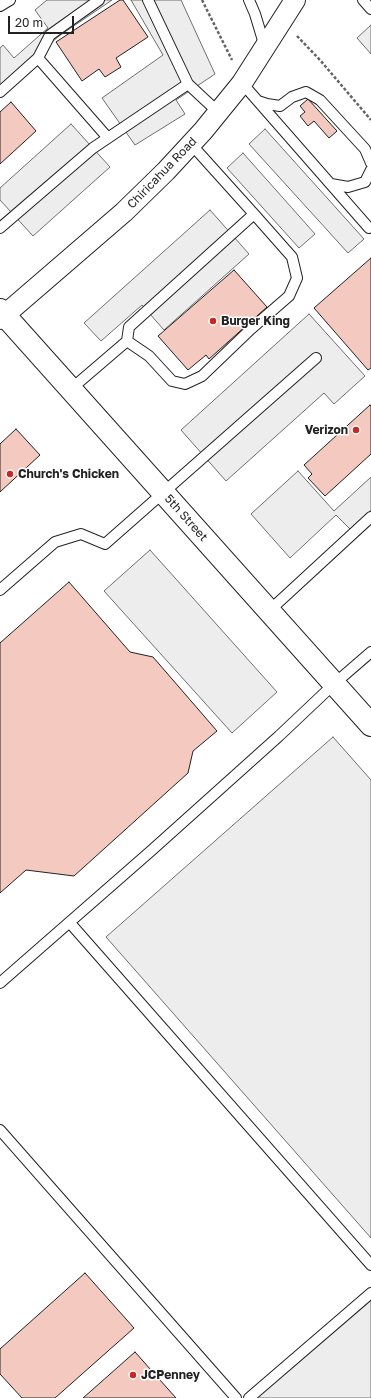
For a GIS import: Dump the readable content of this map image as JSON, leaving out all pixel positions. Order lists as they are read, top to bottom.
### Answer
{
  "streets": {
    "street": ["Chiricahua Road", "5th Street"]
  },
  "crossings": [
    ["Chiricahua Road", "5th Street"]
  ],
  "places": [
    "Burger King",
    "Verizon",
    "Church's Chicken",
    "JCPenney"
  ],
  "scale_bar": "20 m"
}
